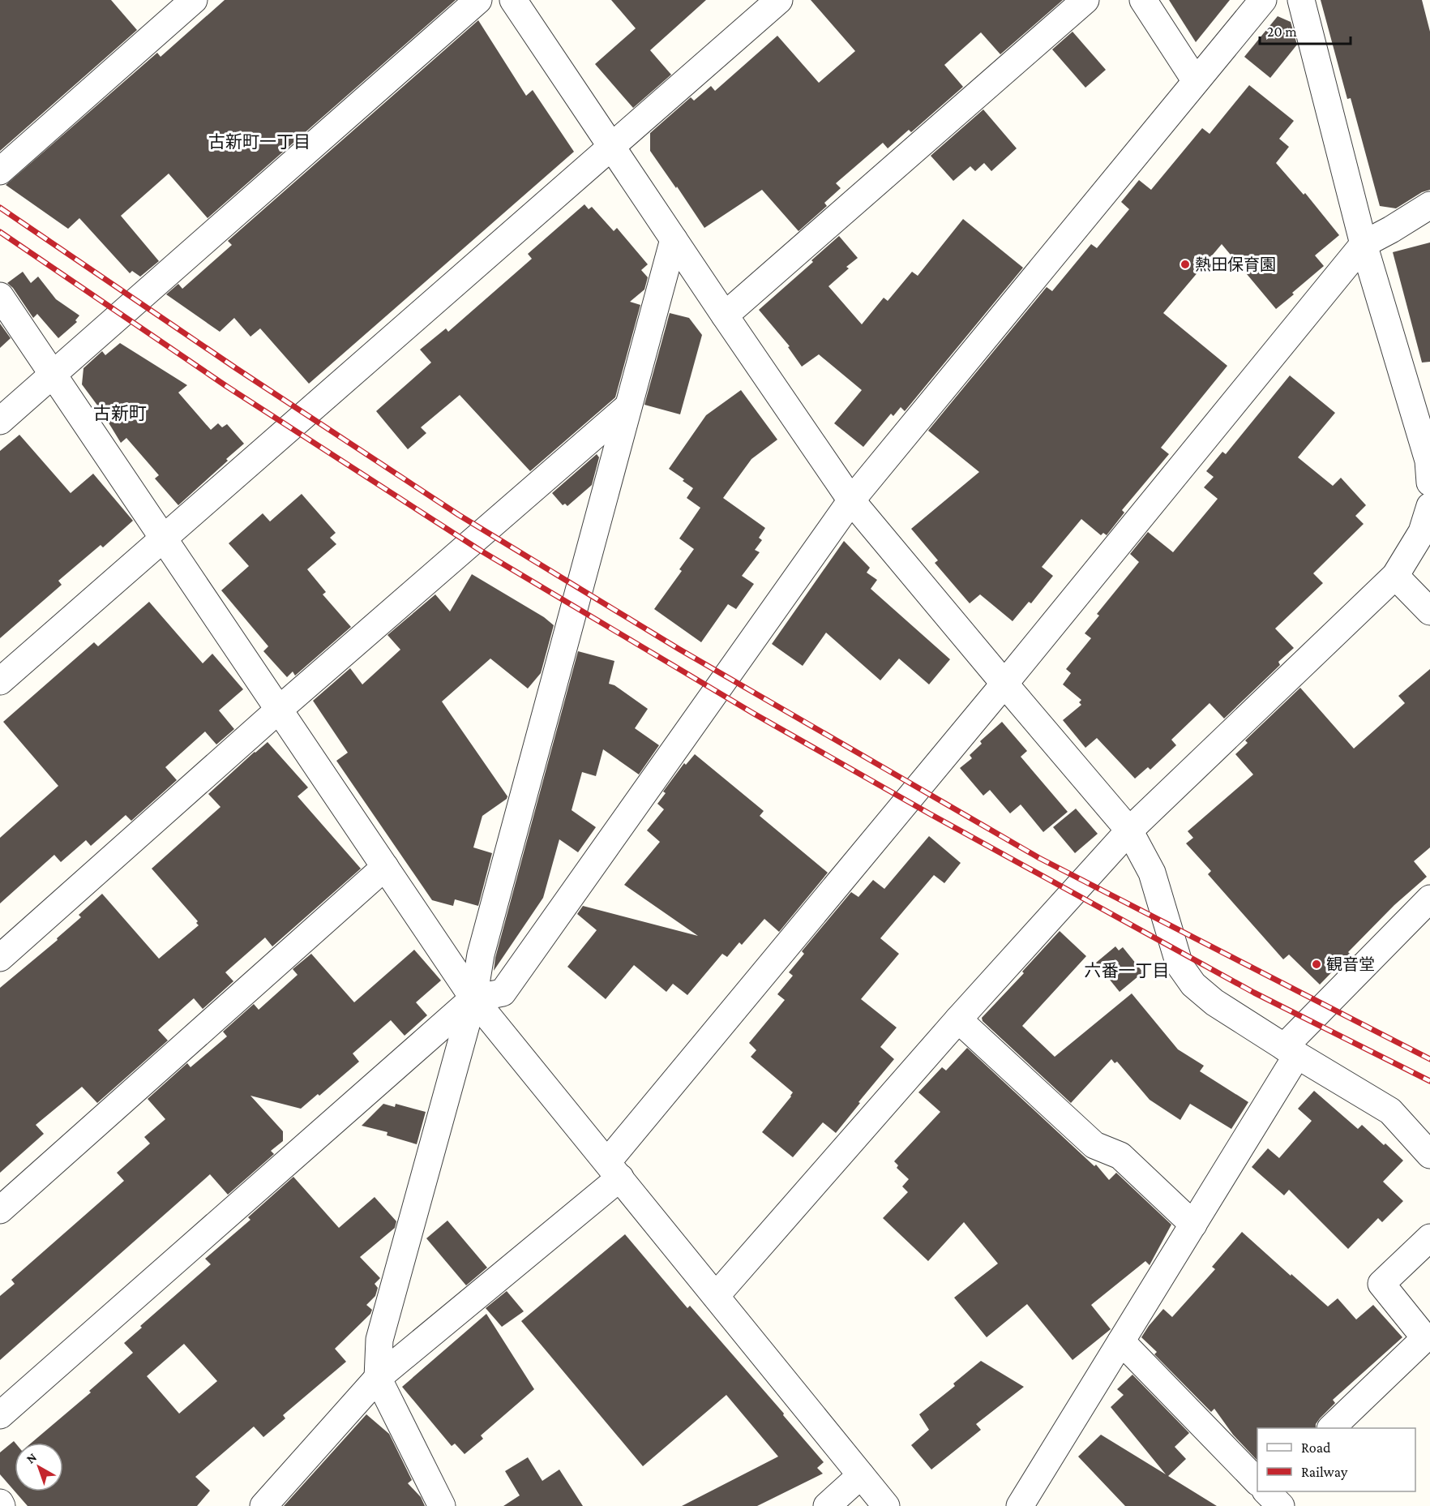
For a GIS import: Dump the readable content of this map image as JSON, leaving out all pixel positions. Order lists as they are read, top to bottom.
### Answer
{
  "districts": ["古新町一丁目", "古新町", "六番一丁目"],
  "places": ["熱田保育園", "観音堂"],
  "legend": ["Road", "Railway"],
  "scale_bar": "20 m",
  "north": "top left"
}
